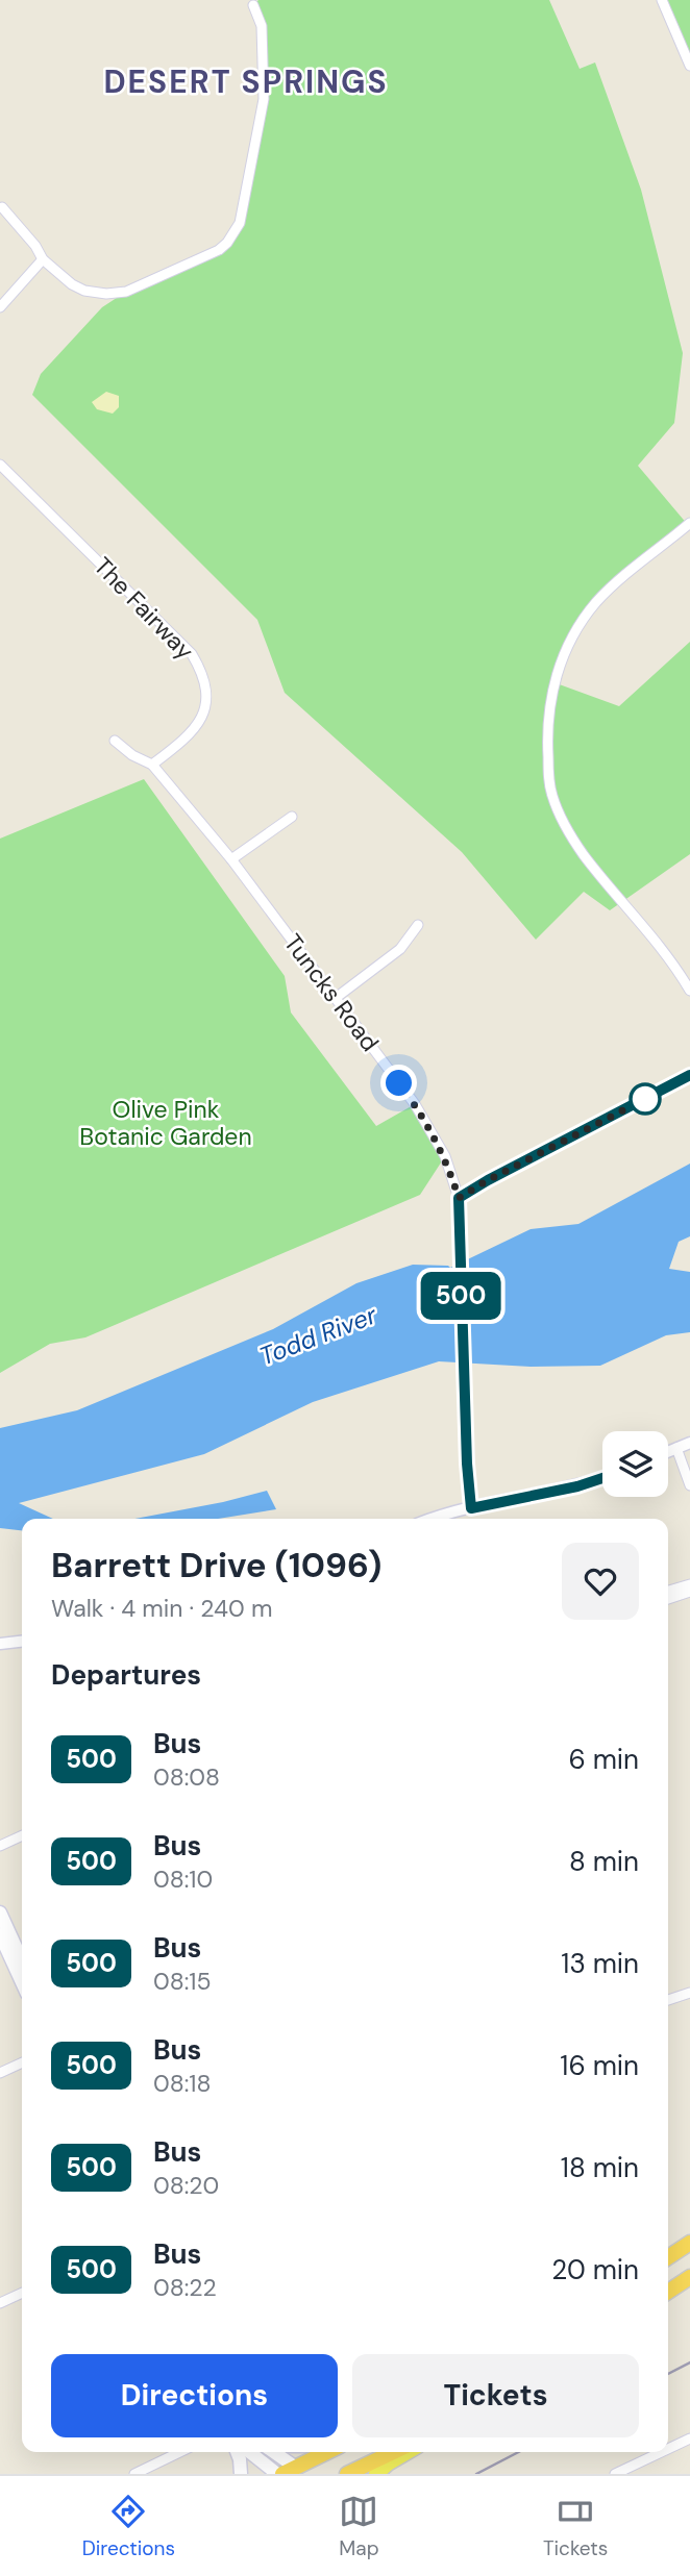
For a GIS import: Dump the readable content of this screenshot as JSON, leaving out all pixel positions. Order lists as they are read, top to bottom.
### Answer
{
  "streets": {
    "street": ["The Fairway", "Tuncks Road"]
  },
  "crossings": [
    ["The Fairway", "Tuncks Road"]
  ],
  "districts": ["DESERT SPRINGS"],
  "water": ["Todd River"],
  "parks": ["Olive Pink Botanic Garden"],
  "lines": ["bus line 500"],
  "page": {
    "on_map": "500",
    "heading": [
      ["Barrett Drive (1096)", "Walk · 4 min · 240 m"],
      "Departures"
    ],
    "list": [
      {
        "mark": "500",
        "name": "Bus",
        "note": "08:08",
        "value": "6 min"
      },
      {
        "mark": "500",
        "name": "Bus",
        "note": "08:10",
        "value": "8 min"
      },
      {
        "mark": "500",
        "name": "Bus",
        "note": "08:15",
        "value": "13 min"
      },
      {
        "mark": "500",
        "name": "Bus",
        "note": "08:18",
        "value": "16 min"
      },
      {
        "mark": "500",
        "name": "Bus",
        "note": "08:20",
        "value": "18 min"
      },
      {
        "mark": "500",
        "name": "Bus",
        "note": "08:22",
        "value": "20 min"
      }
    ],
    "buttons": ["Directions", "Tickets"],
    "tabs": ["Directions", "Map", "Tickets"]
  }
}
